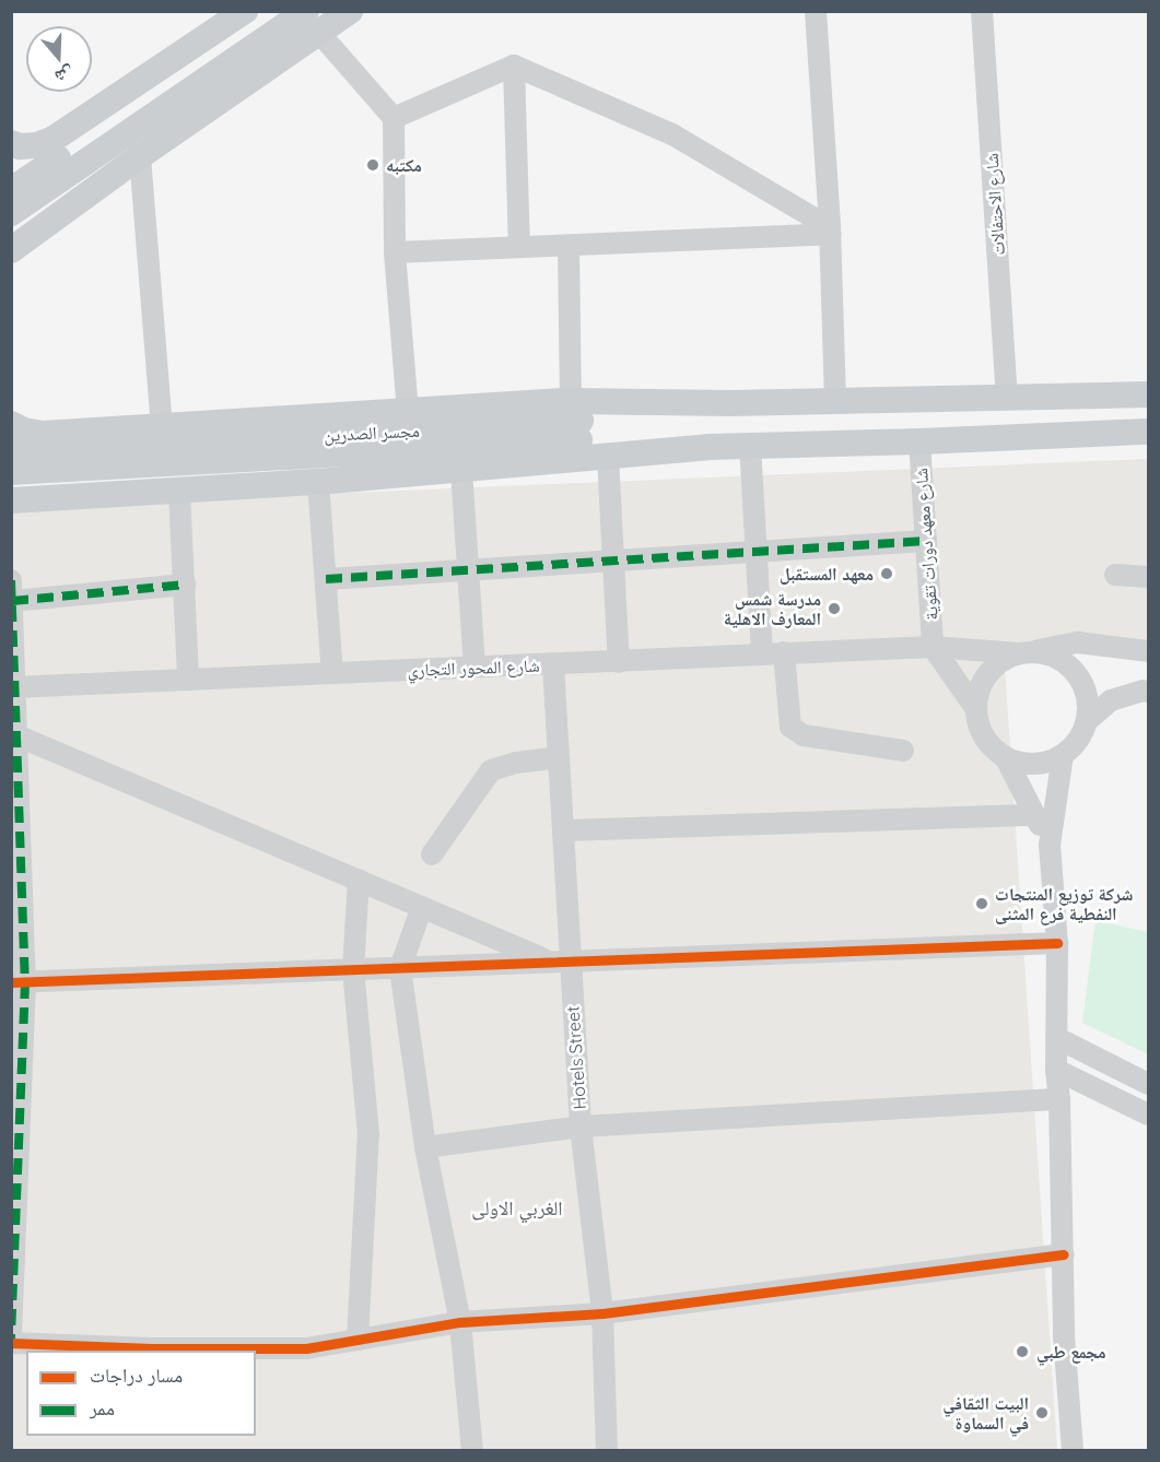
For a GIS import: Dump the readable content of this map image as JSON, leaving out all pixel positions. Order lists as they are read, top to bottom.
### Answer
{
  "streets": {
    "main road": ["مجسر الصدرين"],
    "street": [
      "شارع الاحتفالات",
      "شارع معهد دورات تقوية",
      "شارع المحور التجاري",
      "Hotels Street"
    ]
  },
  "crossings": [
    ["شارع الاحتفالات", "مجسر الصدرين"],
    ["شارع معهد دورات تقوية", "شارع المحور التجاري"],
    ["شارع المحور التجاري", "Hotels Street"]
  ],
  "districts": ["الغربي الاولى"],
  "places": [
    "مكتبه",
    "معهد المستقبل",
    "مدرسة شمس المعارف الاهلية",
    "شركة توزيع المنتجات النفطية فرع المثنى",
    "مجمع طبي",
    "البيت الثقافي في السماوة"
  ],
  "legend": ["مسار دراجات", "ممر"],
  "north": "bottom"
}
